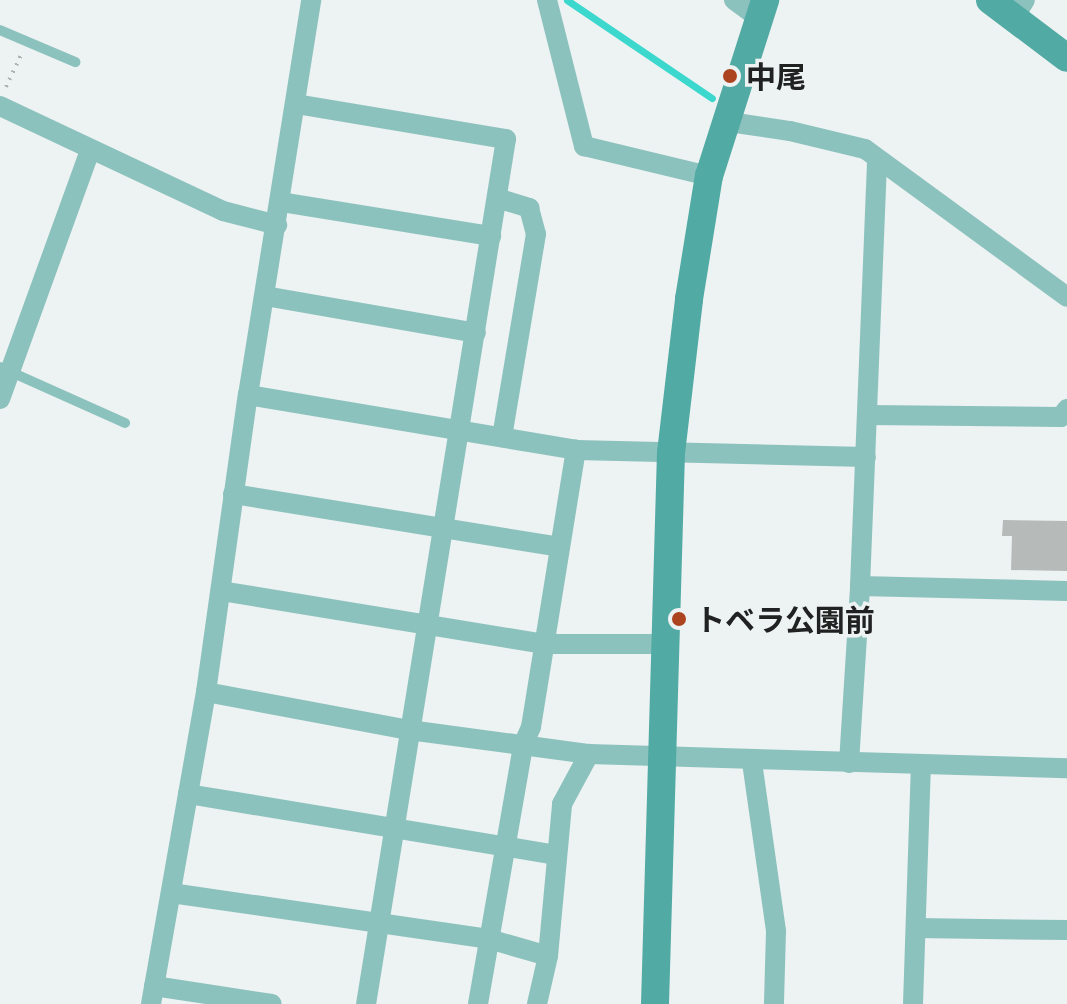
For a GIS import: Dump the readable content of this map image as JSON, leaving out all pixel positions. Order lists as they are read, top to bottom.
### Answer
{
  "places": ["中尾", "トベラ公園前"]
}
